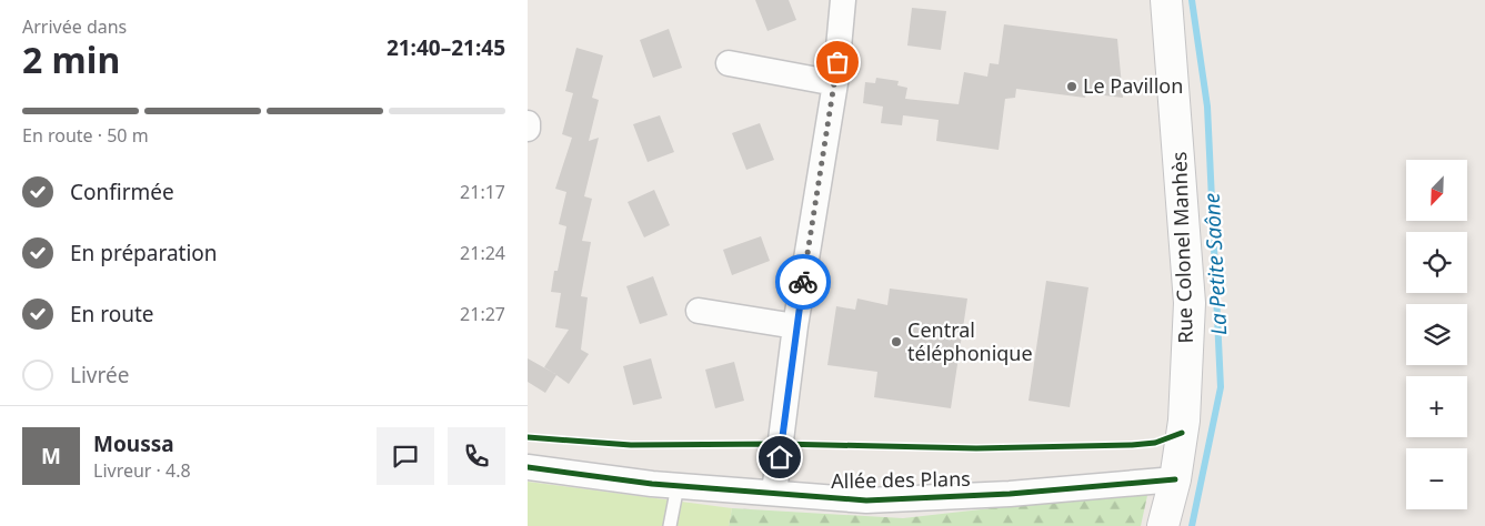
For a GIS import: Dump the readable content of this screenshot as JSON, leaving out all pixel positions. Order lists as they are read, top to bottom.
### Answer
{
  "streets": {
    "street": ["Rue Colonel Manhès", "Allée des Plans"]
  },
  "crossings": [
    ["Rue Colonel Manhès", "Allée des Plans"]
  ],
  "water": ["La Petite Saône"],
  "places": ["Le Pavillon", "Central téléphonique"],
  "north": "bottom left",
  "page": {
    "heading": ["2 min", "Arrivée dans", "21:40–21:45"],
    "panel": ["Moussa", "Livreur · 4.8"],
    "bar": "En route · 50 m",
    "map_buttons": ["+", "−"],
    "list": [
      ["Confirmée", "21:17"],
      ["En préparation", "21:24"],
      ["En route", "21:27"],
      "Livrée"
    ],
    "round": "M"
  }
}
